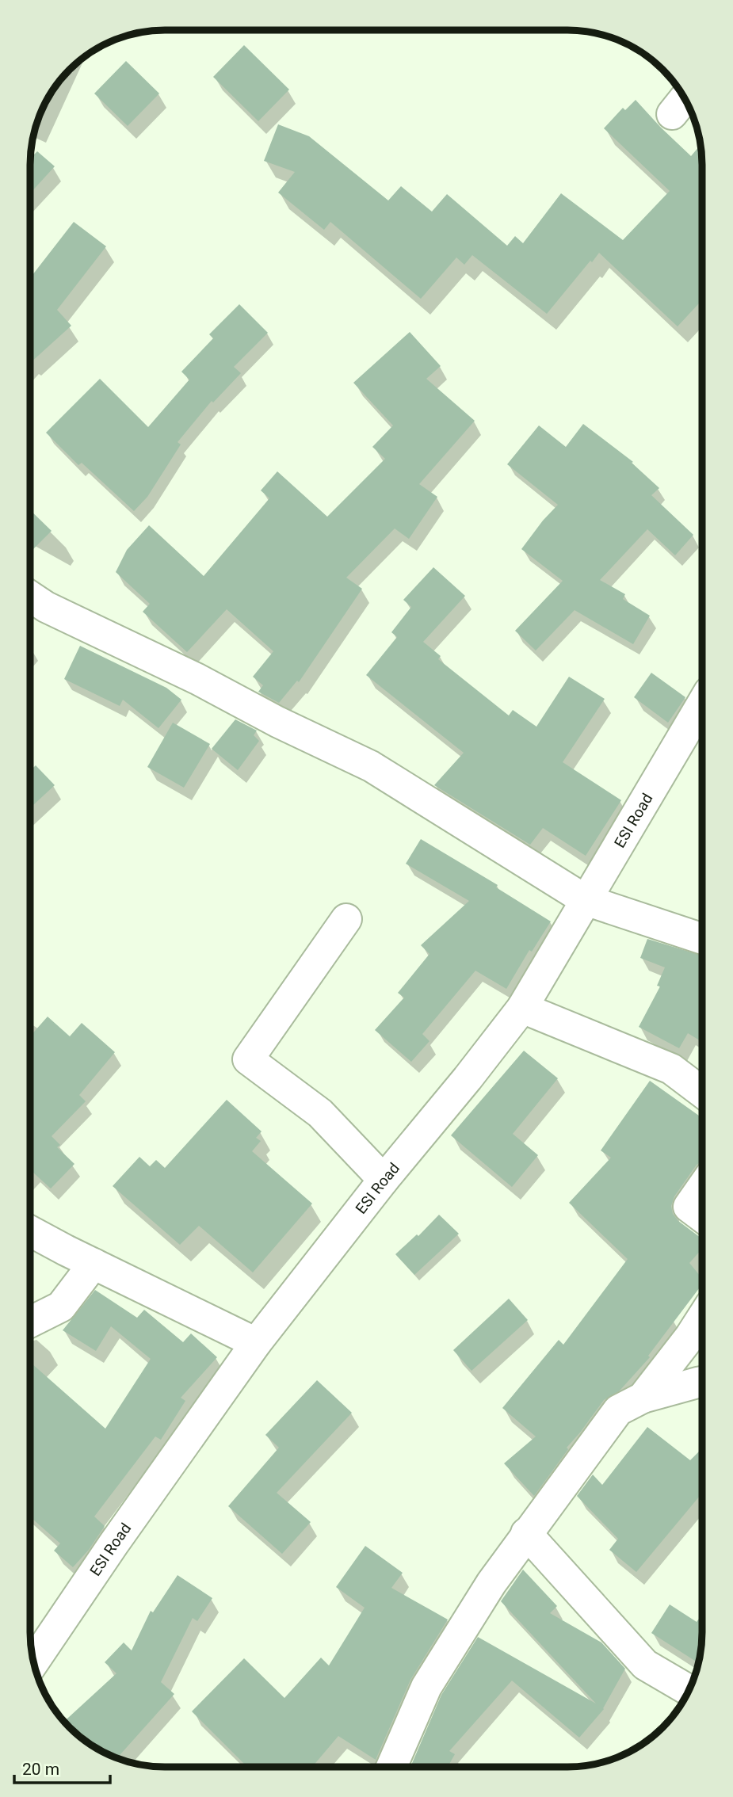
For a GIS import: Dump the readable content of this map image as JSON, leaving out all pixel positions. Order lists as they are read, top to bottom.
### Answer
{
  "streets": {
    "street": ["ESI Road"]
  },
  "scale_bar": "20 m"
}
